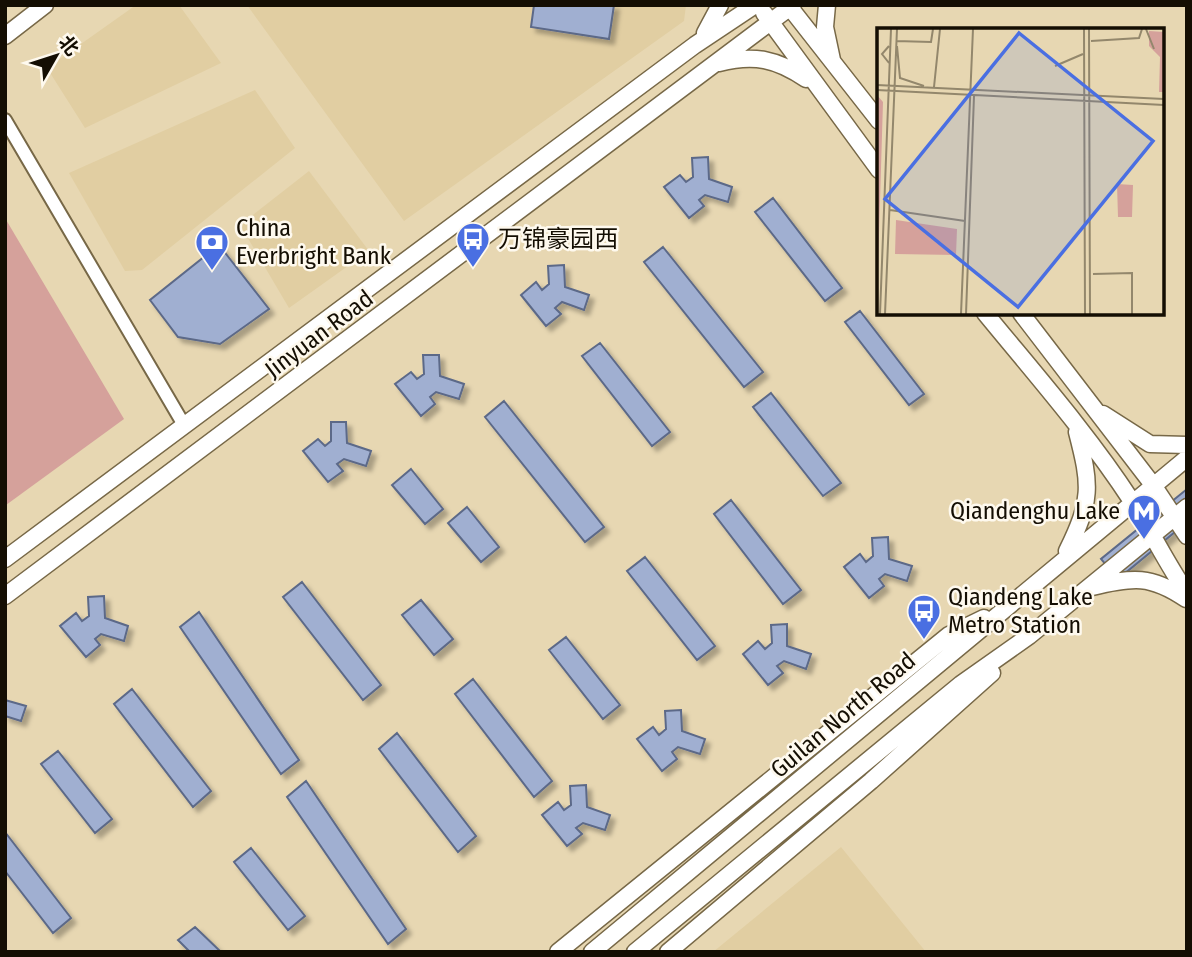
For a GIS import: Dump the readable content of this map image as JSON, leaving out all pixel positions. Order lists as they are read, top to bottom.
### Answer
{
  "streets": {
    "main road": ["Jinyuan Road", "Guilan North Road"]
  },
  "places": {
    "bus stop": ["万锦豪园西", "Qiandeng Lake Metro Station"],
    "bank": ["China Everbright Bank"],
    "metro station": ["Qiandenghu Lake"]
  },
  "north": "top right"
}
